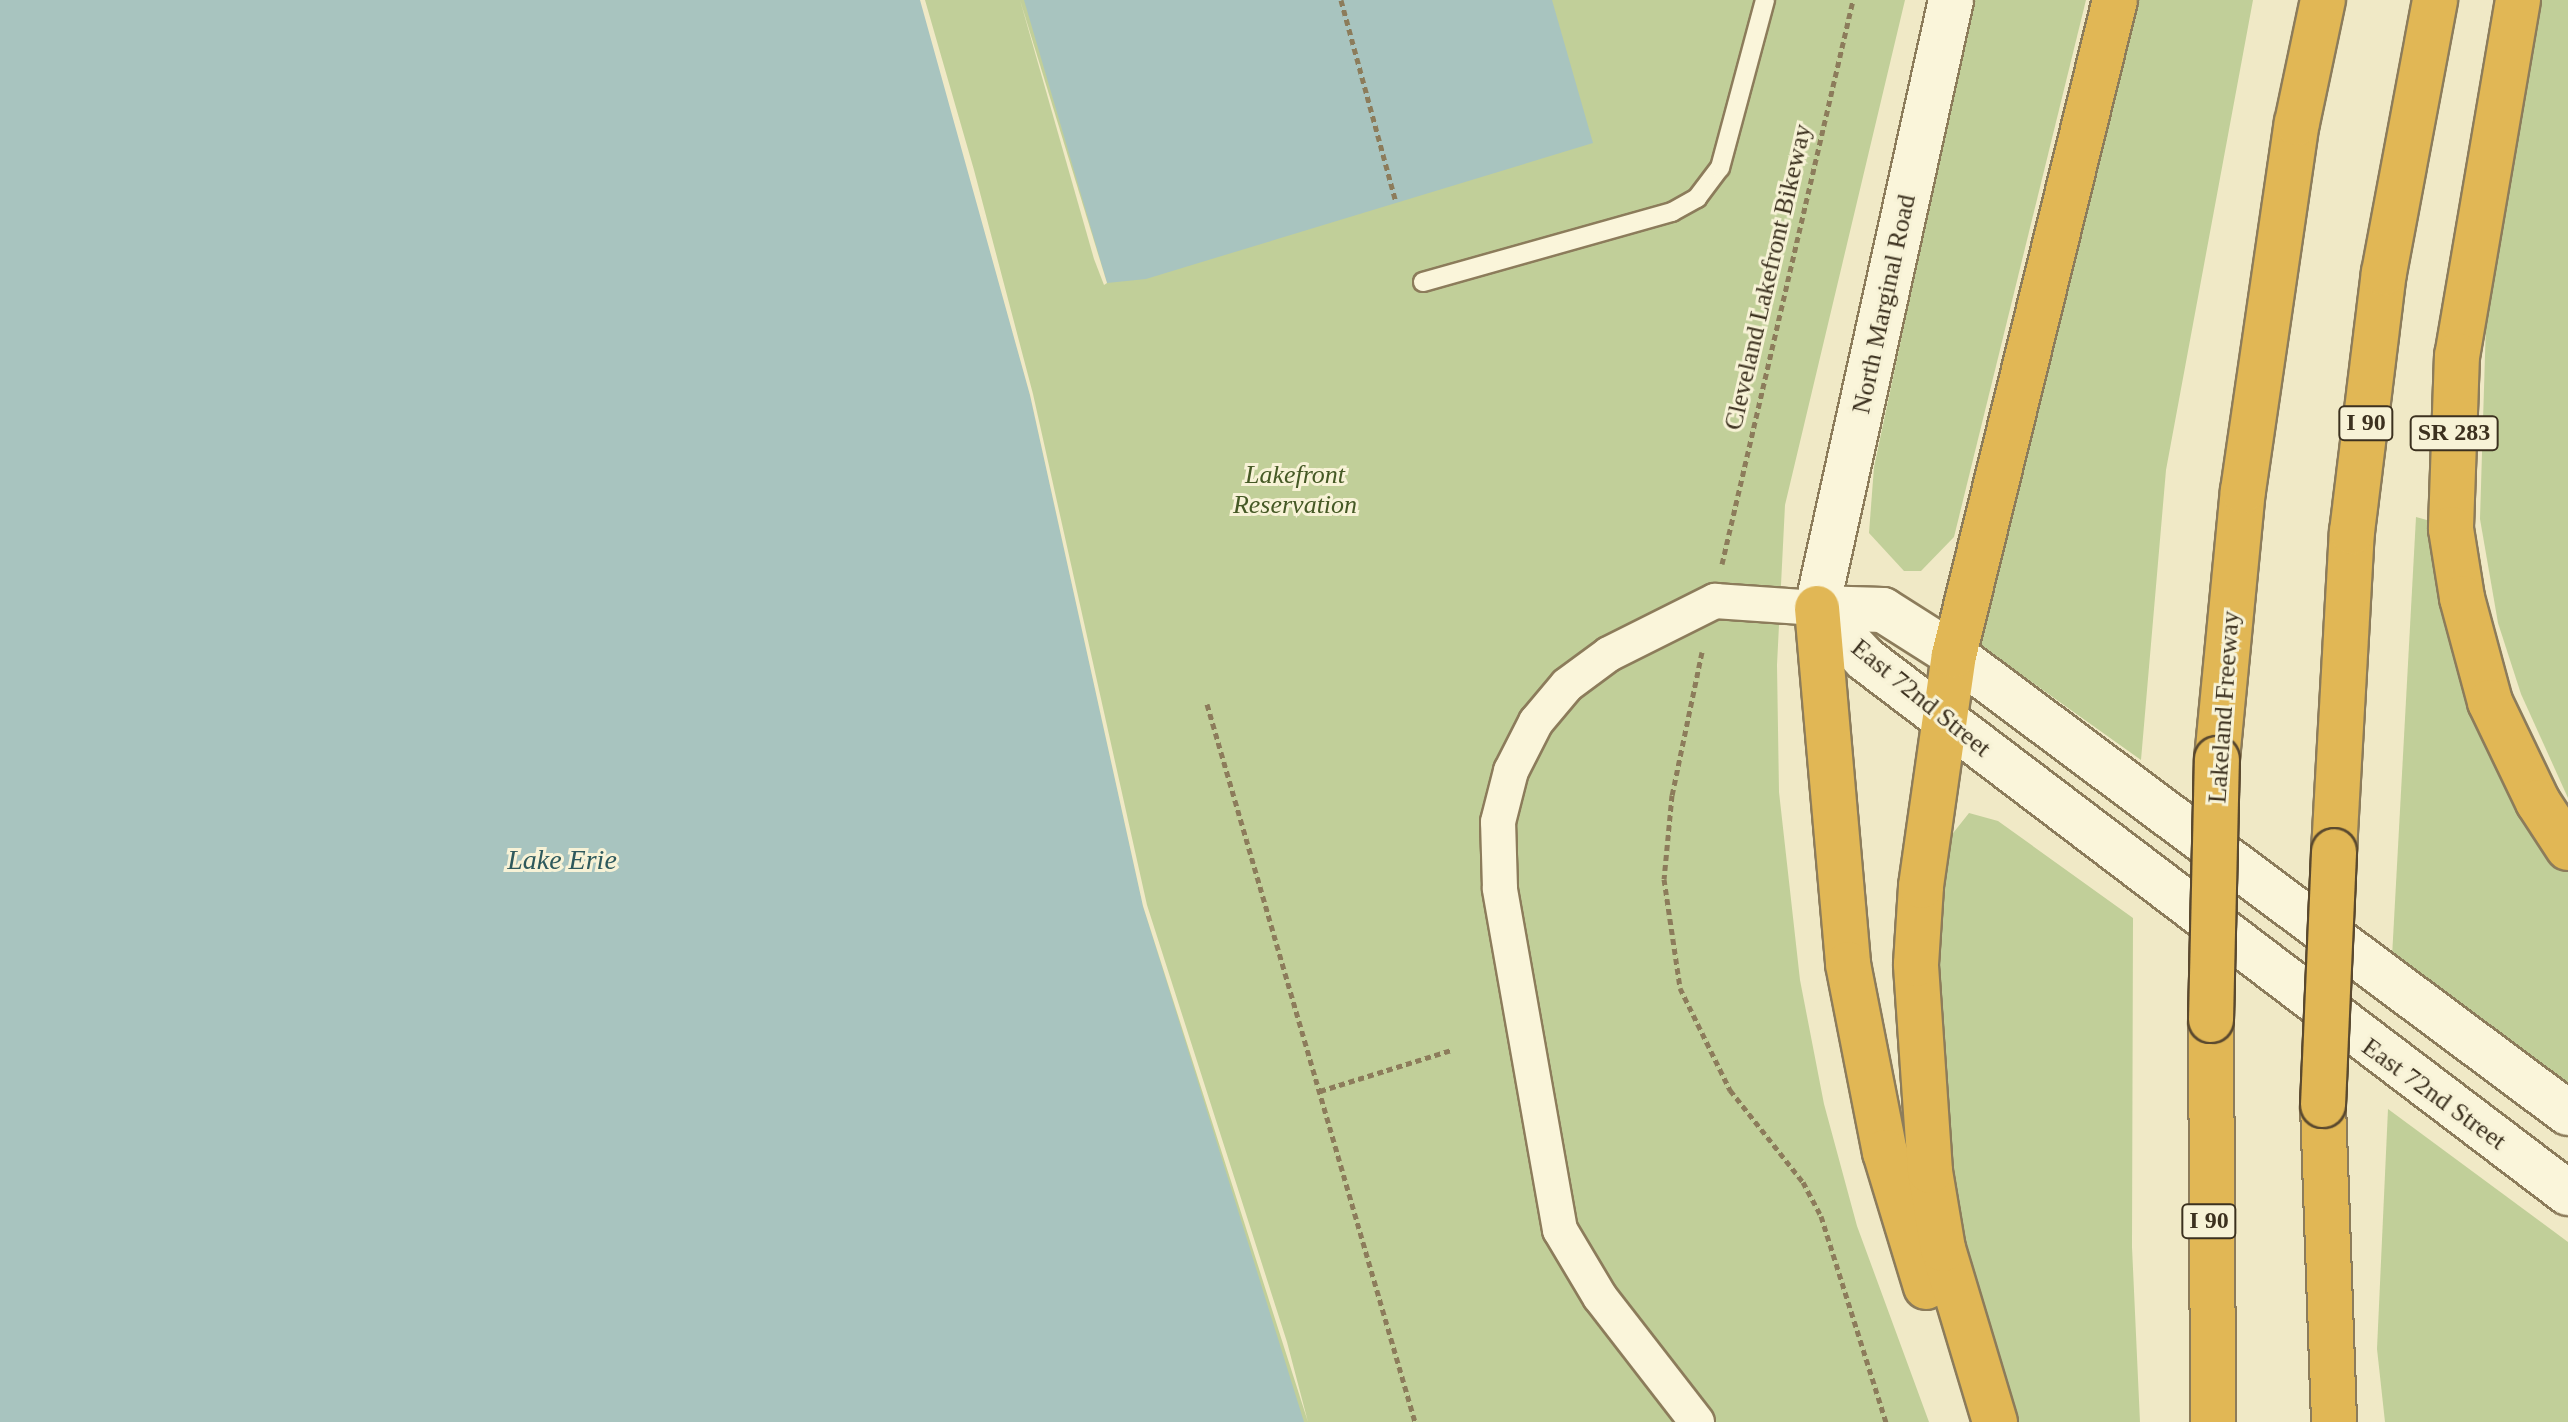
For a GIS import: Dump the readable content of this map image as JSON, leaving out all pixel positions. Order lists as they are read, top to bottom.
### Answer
{
  "streets": {
    "highway": ["I 90", "SR 283", "Lakeland Freeway"],
    "main road": ["North Marginal Road", "East 72nd Street"],
    "path": ["Cleveland Lakefront Bikeway"]
  },
  "crossings": [
    ["North Marginal Road", "East 72nd Street"]
  ],
  "water": ["Lake Erie"],
  "parks": ["Lakefront Reservation"]
}
